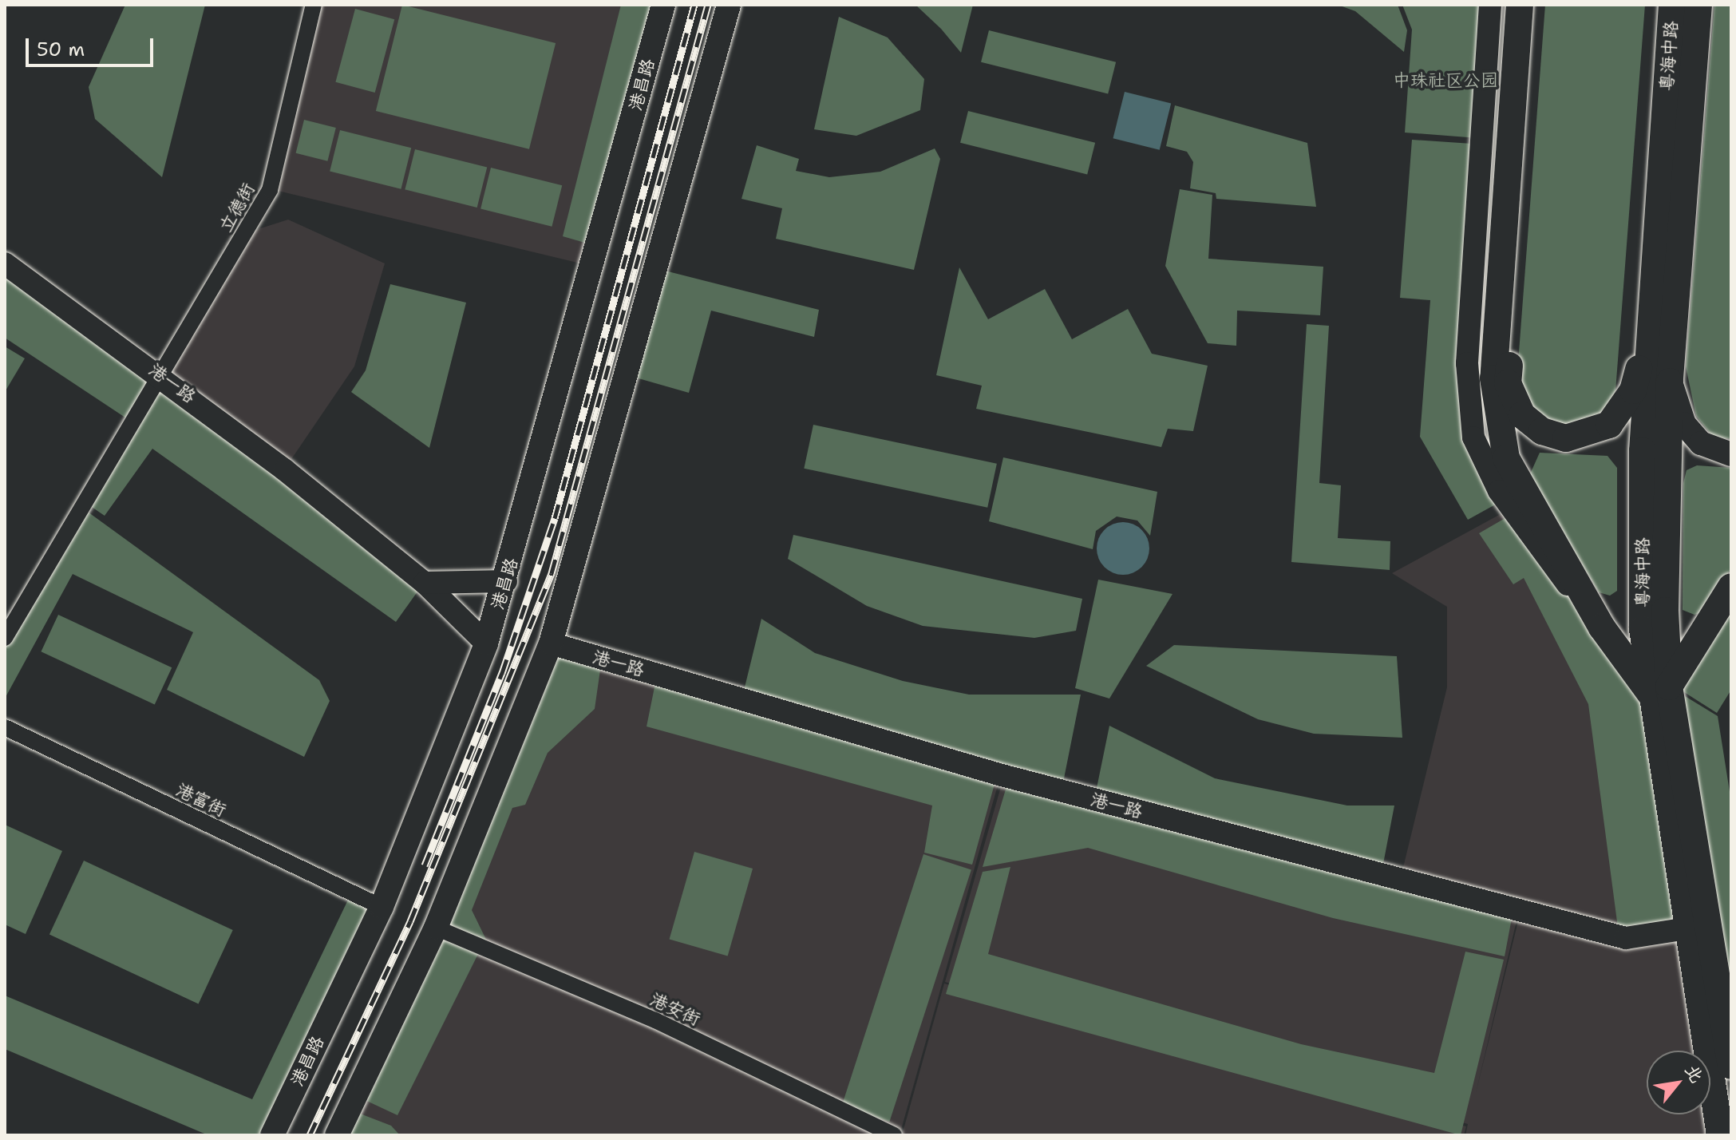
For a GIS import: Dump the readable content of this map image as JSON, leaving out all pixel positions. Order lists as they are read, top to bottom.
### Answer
{
  "streets": {
    "highway": ["粤海中路"],
    "main road": ["港昌路"],
    "street": [
      "立德街",
      "港一路",
      "港富街",
      "港安街"
    ]
  },
  "crossings": [
    ["粤海中路", "港一路"],
    ["港昌路", "港一路"],
    ["港昌路", "港富街"],
    ["立德街", "港一路"]
  ],
  "parks": ["中珠社区公园"],
  "scale_bar": "50 m",
  "north": "top right"
}
